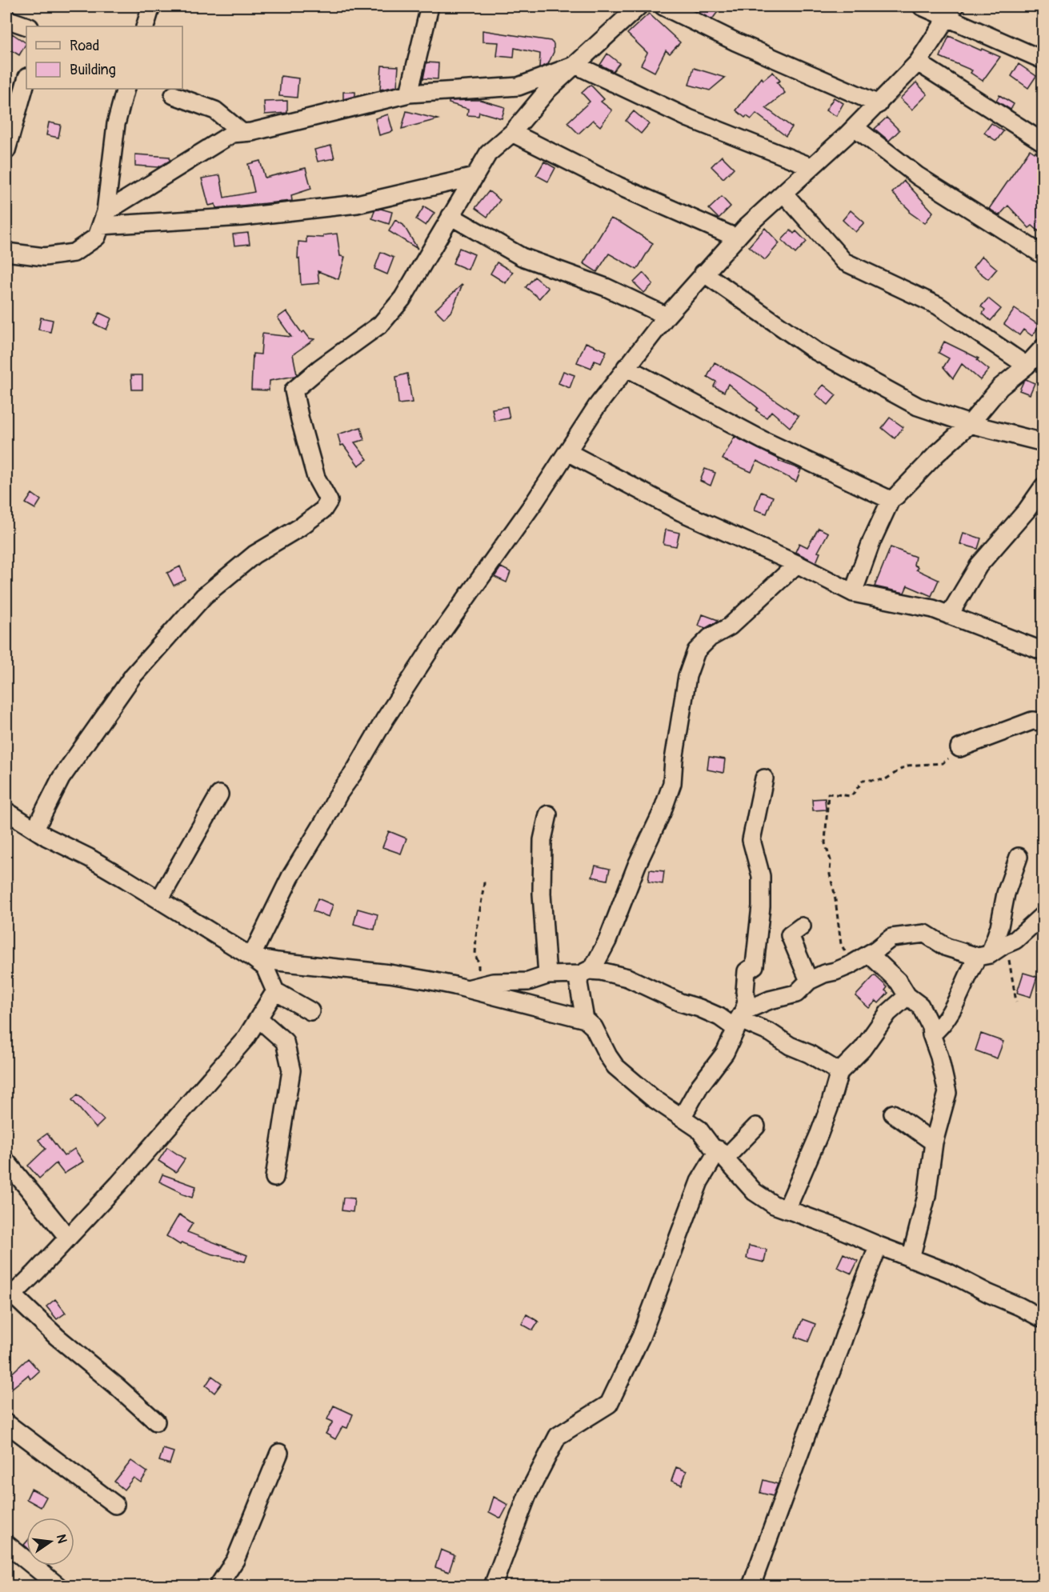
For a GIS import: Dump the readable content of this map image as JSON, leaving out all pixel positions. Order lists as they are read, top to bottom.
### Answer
{
  "legend": ["Road", "Building"],
  "north": "right"
}
